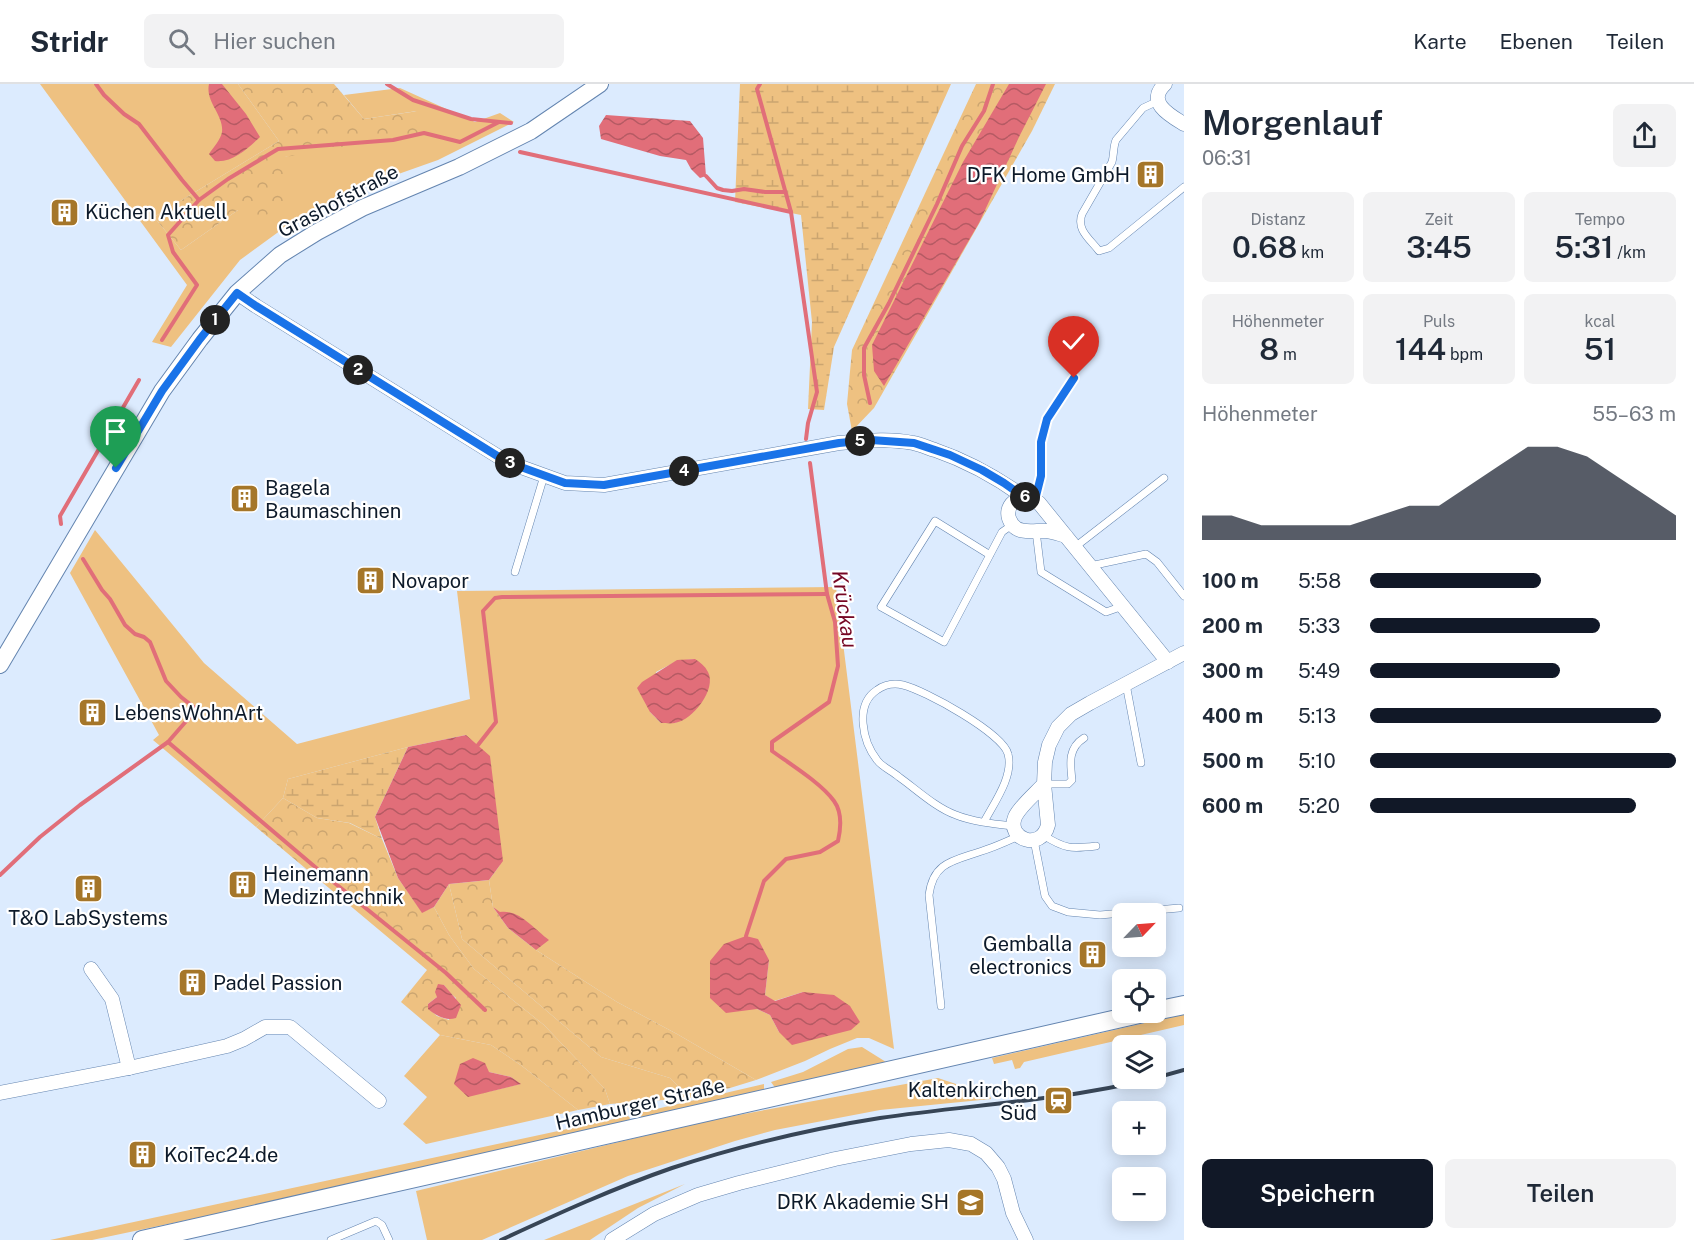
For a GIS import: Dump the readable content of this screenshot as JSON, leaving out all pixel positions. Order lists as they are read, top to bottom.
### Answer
{
  "streets": {
    "main road": ["Hamburger Straße"],
    "street": ["Grashofstraße"]
  },
  "water": ["Krückau"],
  "places": {
    "building": [
      "DFK Home GmbH",
      "Küchen Aktuell",
      "Bagela Baumaschinen",
      "Novapor",
      "LebensWohnArt",
      "Heinemann Medizintechnik",
      "T&O LabSystems",
      "Gemballa electronics",
      "Padel Passion",
      "KoiTec24.de"
    ],
    "station": ["Kaltenkirchen Süd"],
    "school or university": ["DRK Akademie SH"]
  },
  "north": "top right",
  "page": {
    "header": "Stridr",
    "search": "Hier suchen",
    "nav": ["Karte", "Ebenen", "Teilen"],
    "heading": ["Morgenlauf", "06:31"],
    "stats": [
      ["Distanz", "0.68 km"],
      ["Zeit", "3:45"],
      ["Tempo", "5:31 /km"],
      ["Höhenmeter", "8 m"],
      ["Puls", "144 bpm"],
      ["kcal", "51"]
    ],
    "pins": [
      "1",
      "2",
      "5",
      "3",
      "4",
      "6"
    ],
    "chart": ["Höhenmeter", "55–63 m"],
    "list": [
      {
        "name": "100 m",
        "note": "5:58"
      },
      {
        "name": "200 m",
        "note": "5:33"
      },
      {
        "name": "300 m",
        "note": "5:49"
      },
      {
        "name": "400 m",
        "note": "5:13"
      },
      {
        "name": "500 m",
        "note": "5:10"
      },
      {
        "name": "600 m",
        "note": "5:20"
      }
    ],
    "map_buttons": ["+", "−"],
    "buttons": ["Speichern", "Teilen"]
  }
}
